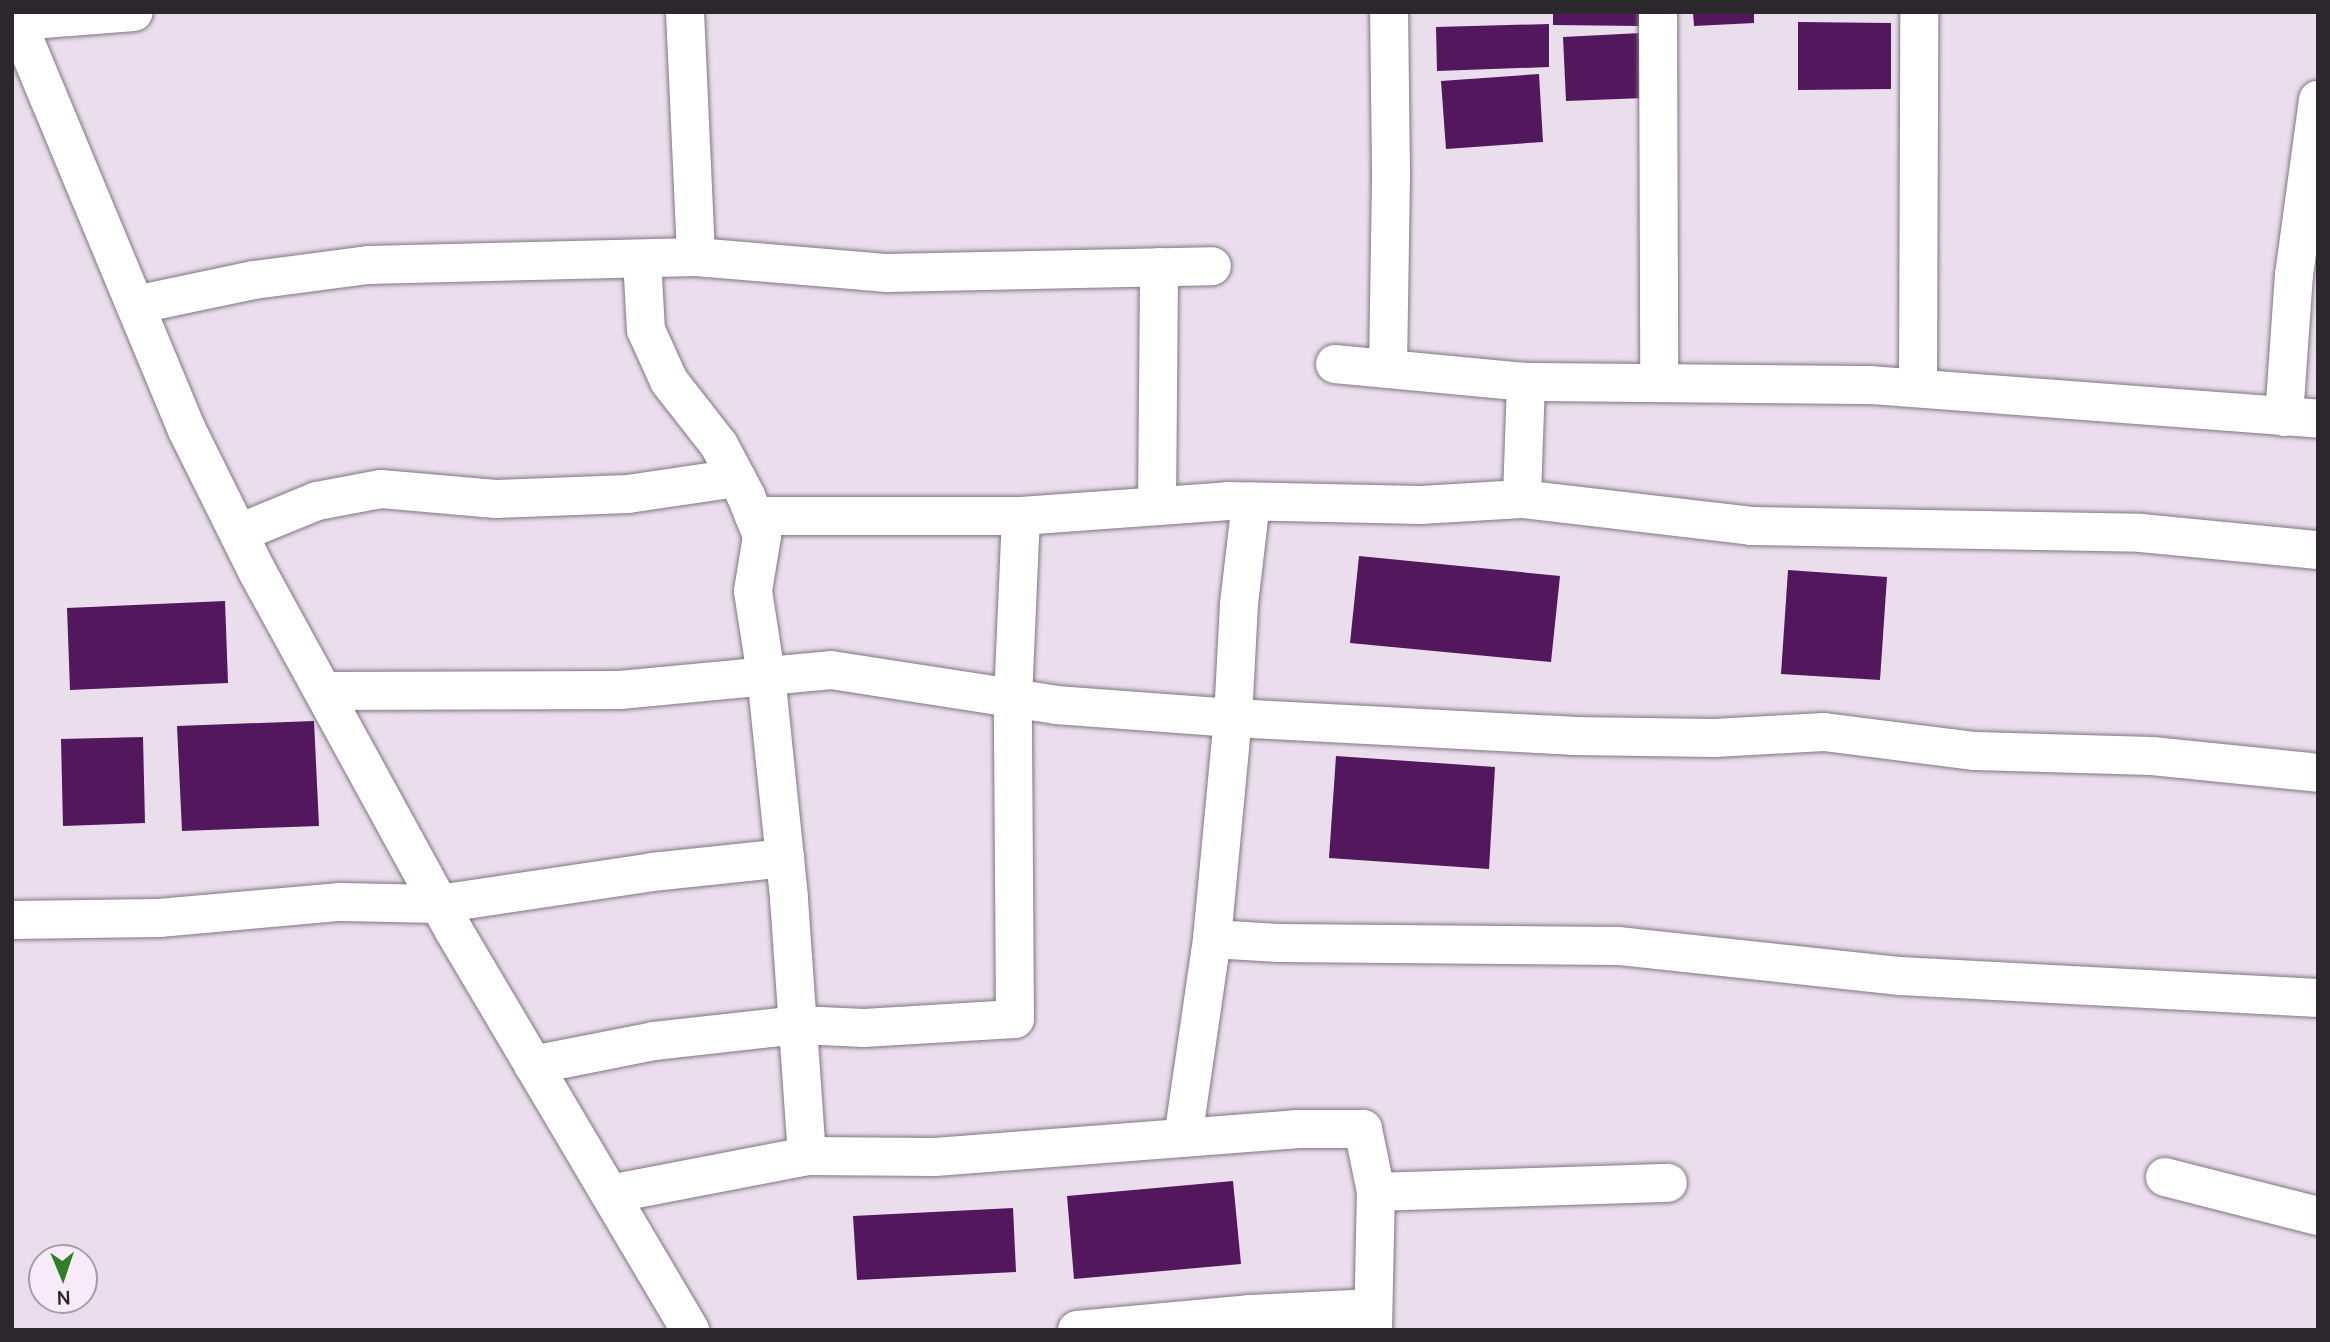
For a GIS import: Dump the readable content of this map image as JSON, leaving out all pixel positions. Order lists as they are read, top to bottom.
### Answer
{
  "north": "bottom"
}
